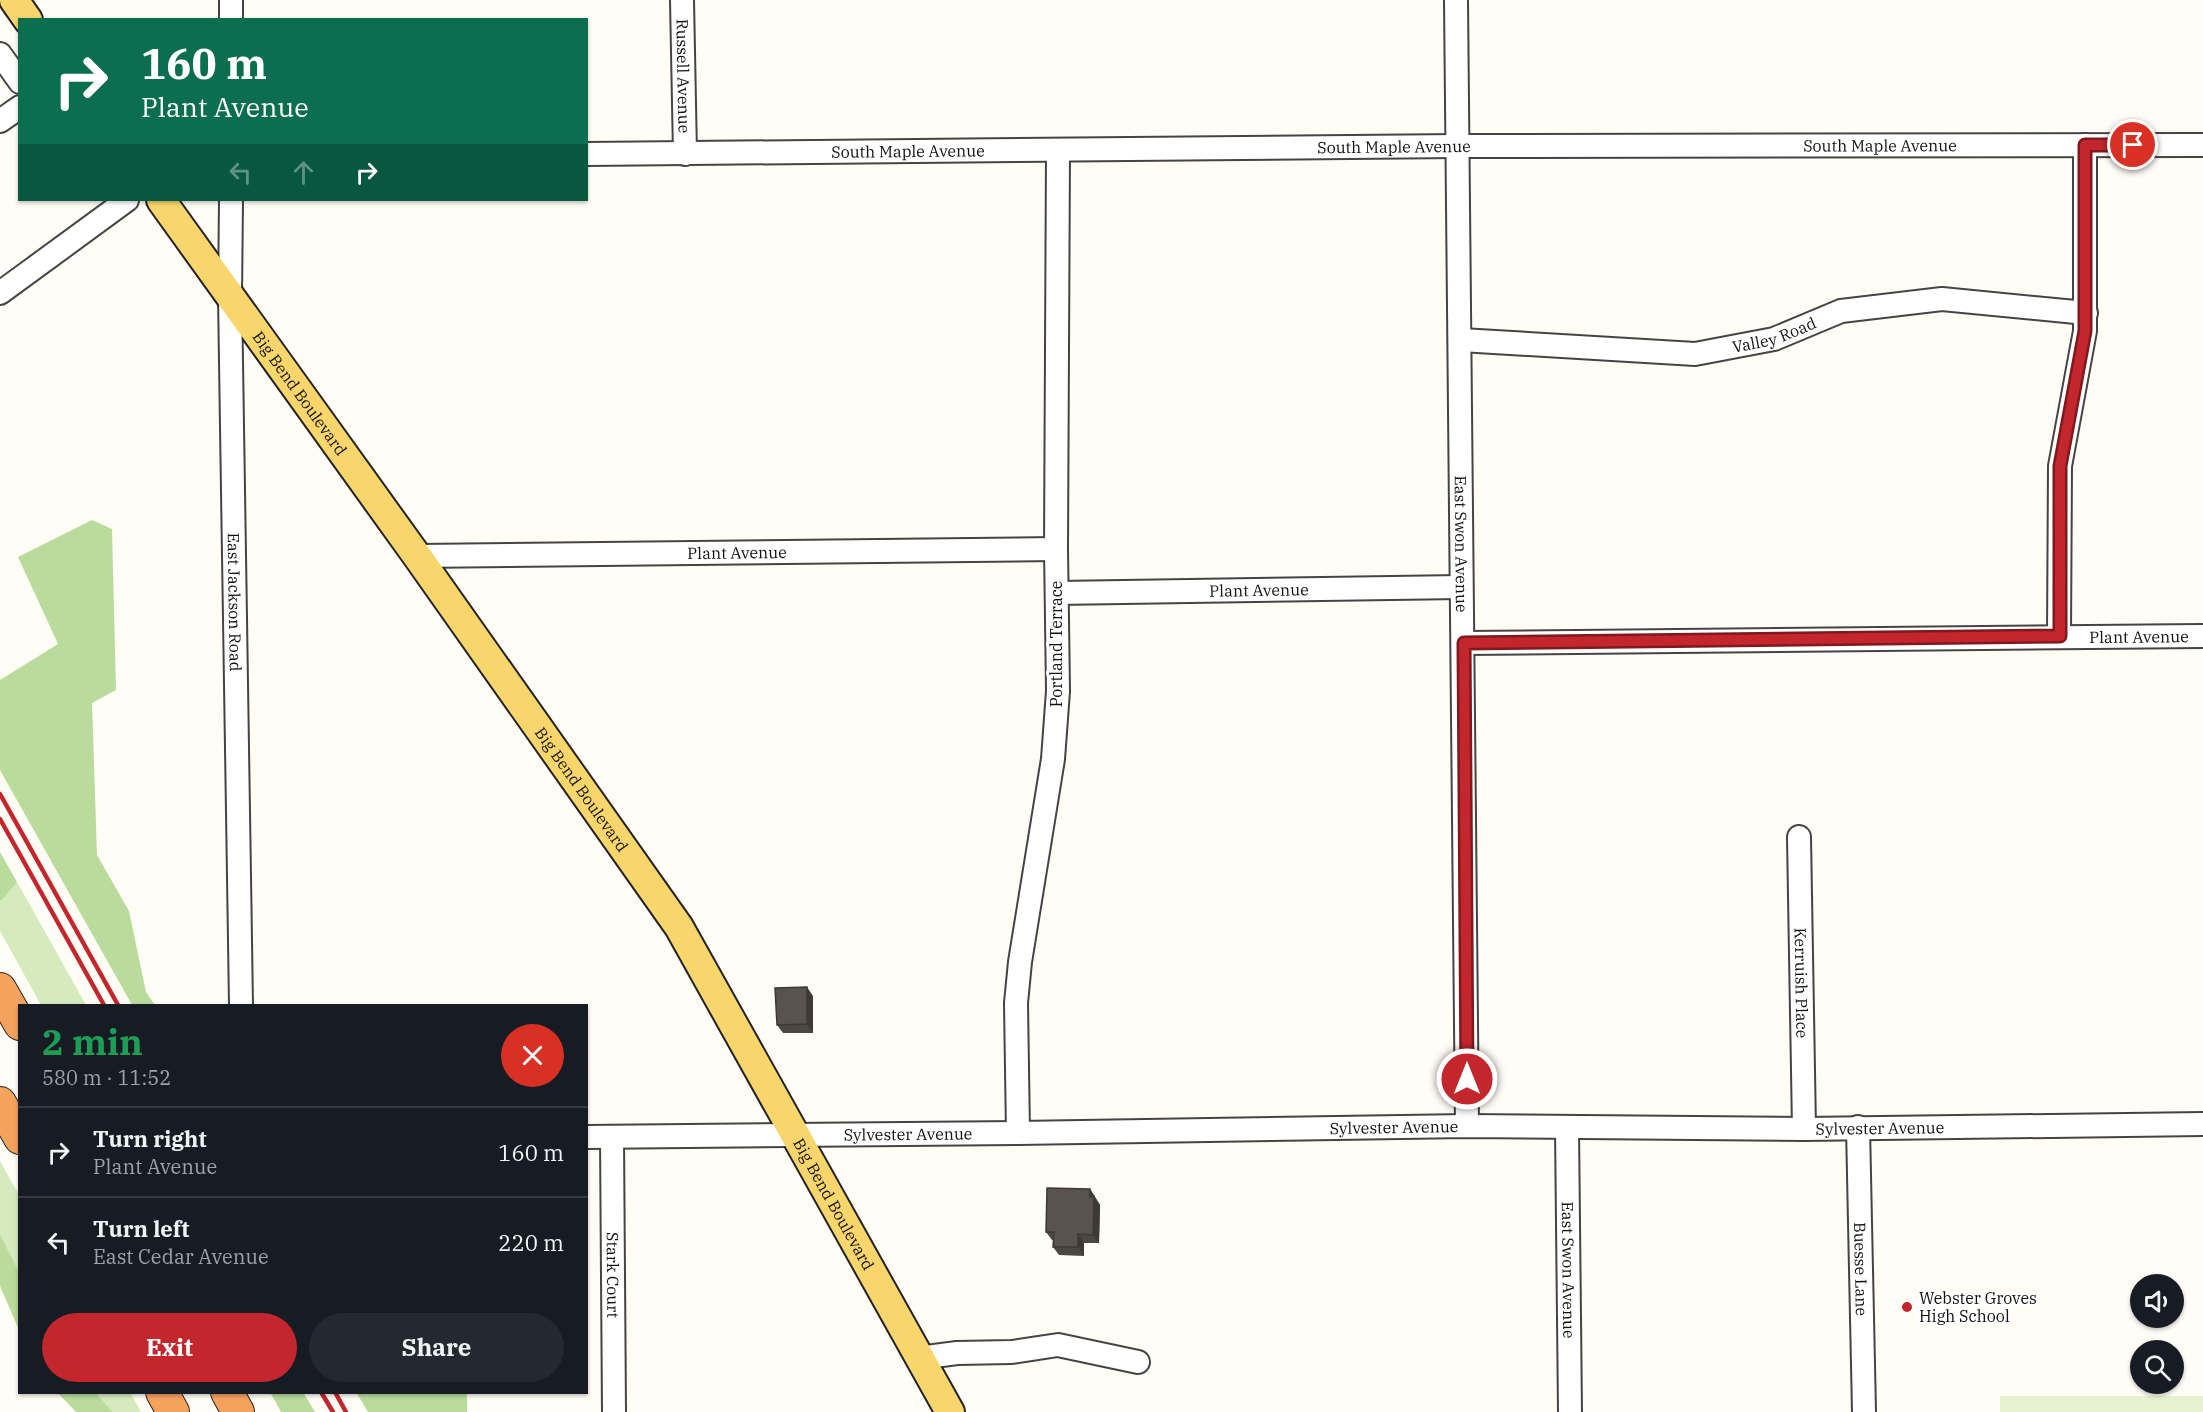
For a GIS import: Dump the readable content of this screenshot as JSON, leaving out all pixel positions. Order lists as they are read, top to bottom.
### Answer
{
  "streets": {
    "main road": ["Big Bend Boulevard"],
    "street": [
      "Russell Avenue",
      "South Maple Avenue",
      "Valley Road",
      "East Swon Avenue",
      "Plant Avenue",
      "East Jackson Road",
      "Portland Terrace",
      "Kerruish Place",
      "Sylvester Avenue",
      "Buesse Lane",
      "Stark Court"
    ]
  },
  "crossings": [
    ["Russell Avenue", "South Maple Avenue"],
    ["South Maple Avenue", "East Swon Avenue"],
    ["South Maple Avenue", "Portland Terrace"],
    ["Valley Road", "East Swon Avenue"],
    ["Big Bend Boulevard", "Plant Avenue"],
    ["Big Bend Boulevard", "East Jackson Road"],
    ["Big Bend Boulevard", "Sylvester Avenue"],
    ["East Swon Avenue", "Plant Avenue"],
    ["East Swon Avenue", "Sylvester Avenue"],
    ["Plant Avenue", "Portland Terrace"],
    ["Portland Terrace", "Sylvester Avenue"],
    ["Kerruish Place", "Sylvester Avenue"],
    ["Sylvester Avenue", "Buesse Lane"],
    ["Sylvester Avenue", "Stark Court"]
  ],
  "places": ["Webster Groves High School"],
  "page": {
    "turn": ["160 m", "Plant Avenue"],
    "heading": ["2 min", "580 m · 11:52"],
    "list": [
      {
        "name": "Turn right",
        "note": "Plant Avenue",
        "value": "160 m"
      },
      {
        "name": "Turn left",
        "note": "East Cedar Avenue",
        "value": "220 m"
      }
    ],
    "buttons": ["Exit", "Share"]
  }
}
